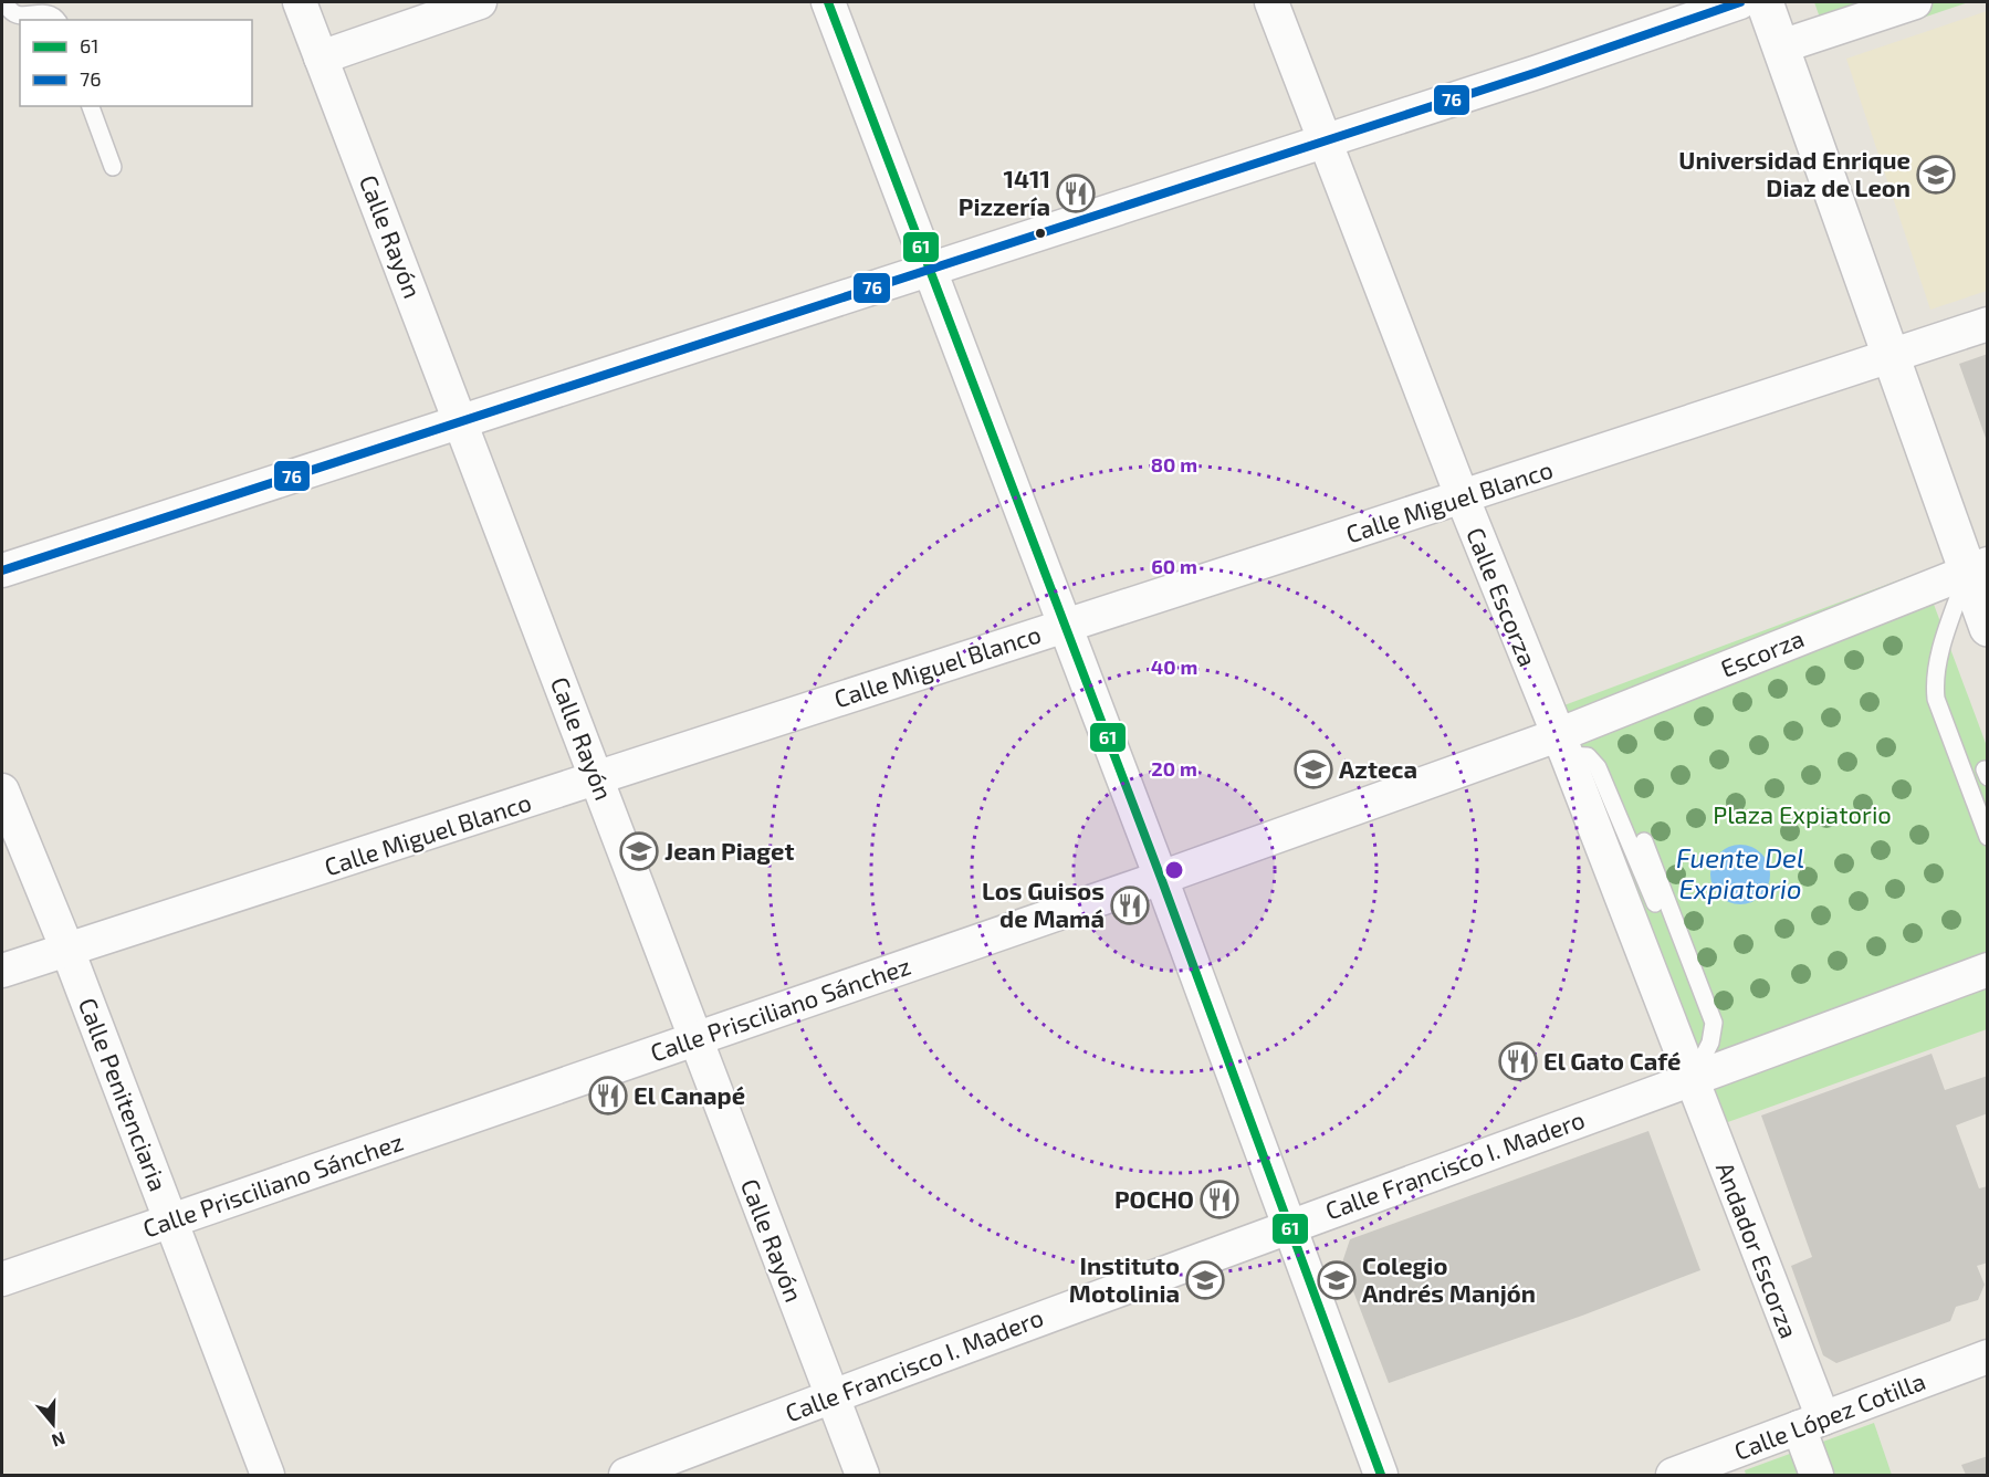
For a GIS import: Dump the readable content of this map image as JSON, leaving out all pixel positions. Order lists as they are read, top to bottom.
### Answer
{
  "streets": {
    "street": [
      "Calle Rayón",
      "Calle Miguel Blanco",
      "Calle Escorza",
      "Escorza",
      "Calle Prisciliano Sánchez",
      "Calle Penitenciaria",
      "Calle Francisco I. Madero",
      "Andador Escorza",
      "Calle López Cotilla"
    ]
  },
  "crossings": [
    ["Calle Rayón", "Calle Miguel Blanco"],
    ["Calle Rayón", "Calle Prisciliano Sánchez"],
    ["Calle Rayón", "Calle Francisco I. Madero"],
    ["Calle Miguel Blanco", "Calle Escorza"],
    ["Calle Miguel Blanco", "Calle Penitenciaria"],
    ["Calle Escorza", "Escorza"],
    ["Calle Escorza", "Calle Prisciliano Sánchez"],
    ["Calle Escorza", "Calle Francisco I. Madero"],
    ["Calle Escorza", "Andador Escorza"],
    ["Escorza", "Calle Prisciliano Sánchez"],
    ["Calle Prisciliano Sánchez", "Calle Penitenciaria"],
    ["Calle Francisco I. Madero", "Andador Escorza"],
    ["Andador Escorza", "Calle López Cotilla"]
  ],
  "water": ["Fuente Del Expiatorio"],
  "parks": ["Plaza Expiatorio"],
  "places": {
    "school or university": [
      "Universidad Enrique Diaz de Leon",
      "Azteca",
      "Jean Piaget",
      "Instituto Motolinia",
      "Colegio Andrés Manjón"
    ],
    "restaurant": [
      "1411 Pizzería",
      "Los Guisos de Mamá",
      "El Gato Café",
      "El Canapé",
      "POCHO"
    ]
  },
  "lines": ["transit line 61", "transit line 76"],
  "legend": ["61", "76"],
  "north": "bottom",
  "rings": [
    "80 m",
    "60 m",
    "40 m",
    "20 m"
  ]
}
